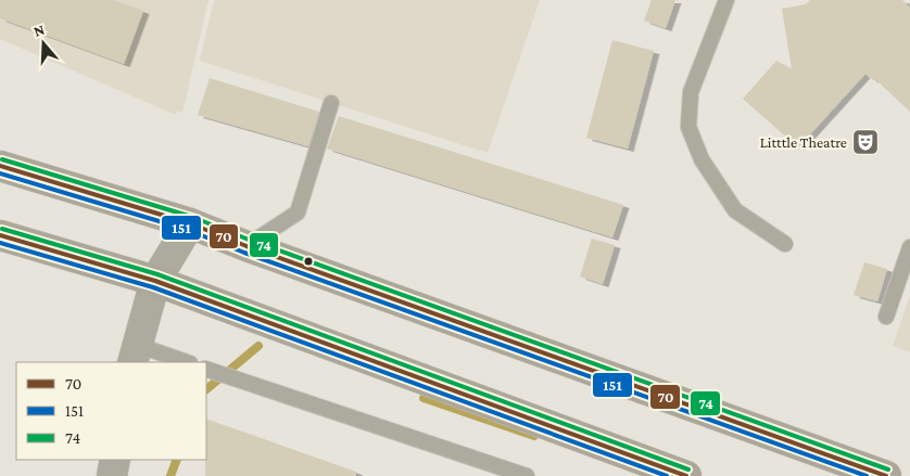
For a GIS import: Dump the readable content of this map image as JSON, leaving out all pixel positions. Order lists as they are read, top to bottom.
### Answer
{
  "places": {
    "theatre": ["Litttle Theatre"]
  },
  "lines": ["transit line 74", "transit line 70", "transit line 151"],
  "legend": ["70", "151", "74"],
  "north": "top"
}
